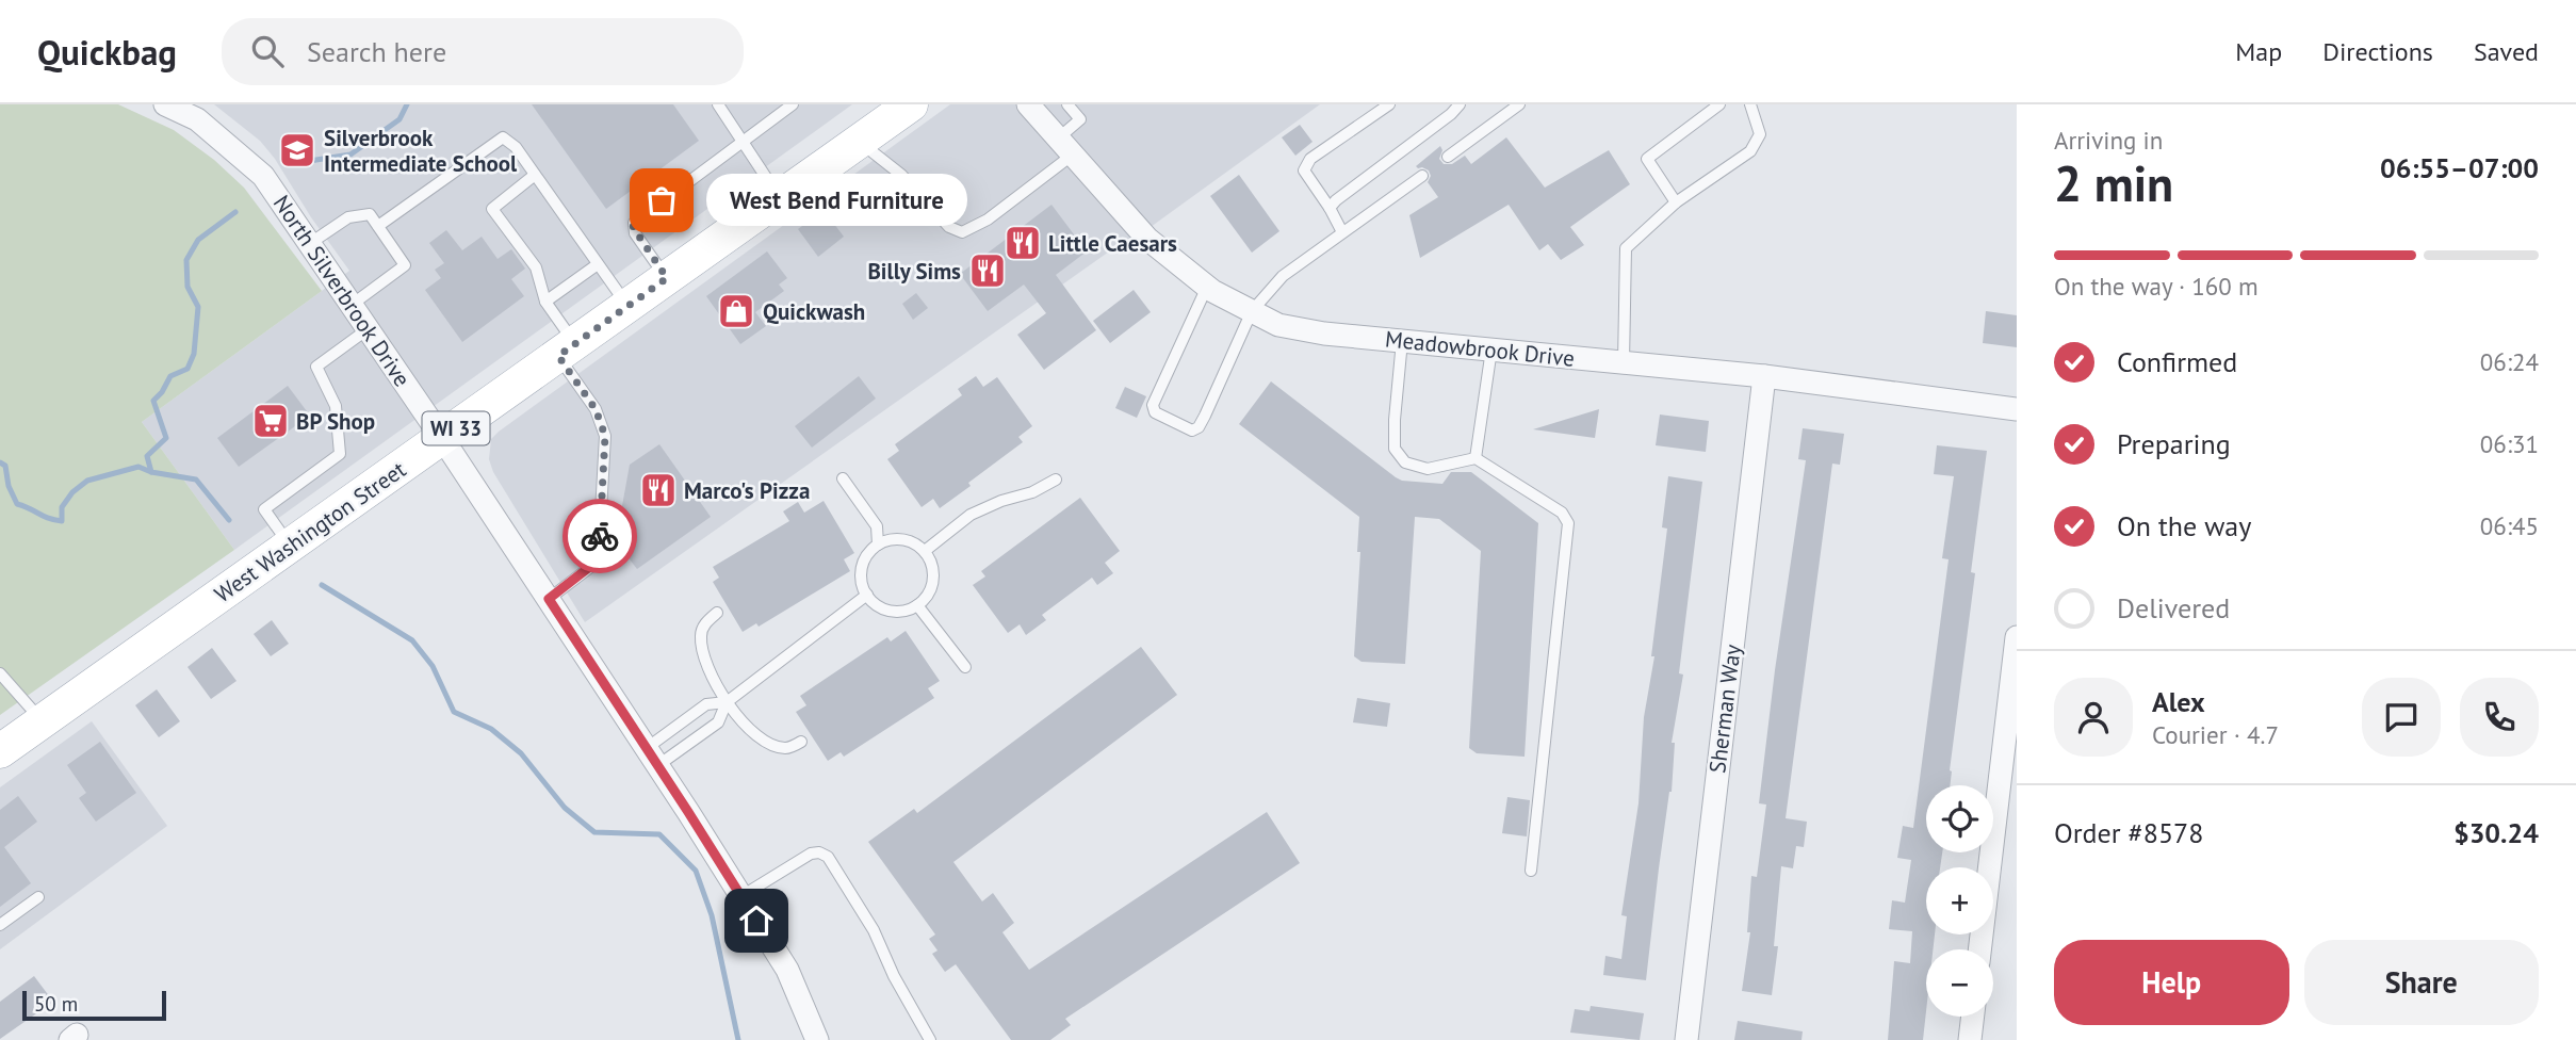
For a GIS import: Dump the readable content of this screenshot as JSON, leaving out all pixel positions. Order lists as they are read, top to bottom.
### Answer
{
  "streets": {
    "main road": ["WI 33", "West Washington Street"],
    "street": ["North Silverbrook Drive", "Meadowbrook Drive", "Sherman Way"]
  },
  "crossings": [
    ["North Silverbrook Drive", "West Washington Street"],
    ["Meadowbrook Drive", "Sherman Way"]
  ],
  "places": {
    "school or university": ["Silverbrook Intermediate School"],
    "other": ["West Bend Furniture"],
    "restaurant": ["Little Caesars", "Billy Sims", "Marco's Pizza"],
    "shop": ["Quickwash"],
    "supermarket": ["BP Shop"]
  },
  "scale_bar": "50 m",
  "page": {
    "header": "Quickbag",
    "search": "Search here",
    "nav": ["Map", "Directions", "Saved"],
    "heading": ["2 min", "Arriving in", "06:55–07:00"],
    "panel": [
      "Alex",
      "Courier · 4.7",
      "Order #8578",
      "$30.24"
    ],
    "bubble": "West Bend Furniture",
    "bar": "On the way · 160 m",
    "list": [
      ["Confirmed", "06:24"],
      ["Preparing", "06:31"],
      ["On the way", "06:45"],
      "Delivered"
    ],
    "map_buttons": ["+", "−"],
    "buttons": ["Help", "Share"],
    "scale": "50 m"
  }
}
